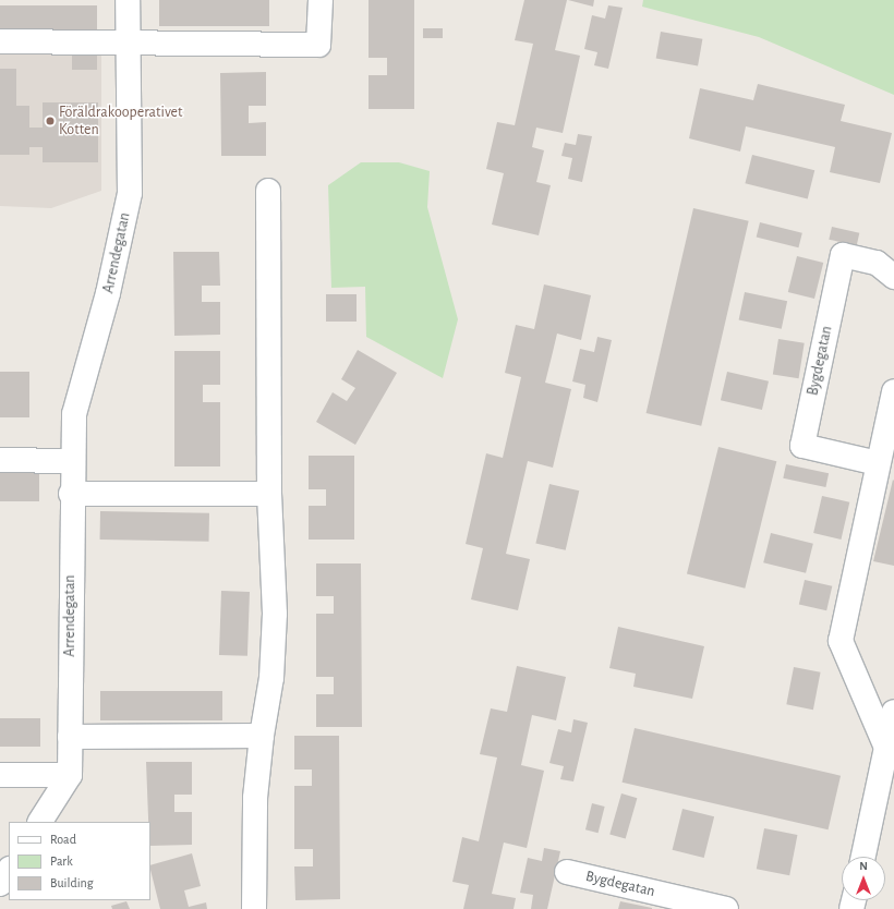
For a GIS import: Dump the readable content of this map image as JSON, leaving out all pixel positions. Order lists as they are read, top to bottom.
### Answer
{
  "streets": {
    "street": ["Arrendegatan", "Bygdegatan"]
  },
  "places": ["Föräldrakooperativet Kotten"],
  "legend": ["Road", "Park", "Building"],
  "north": "top"
}
